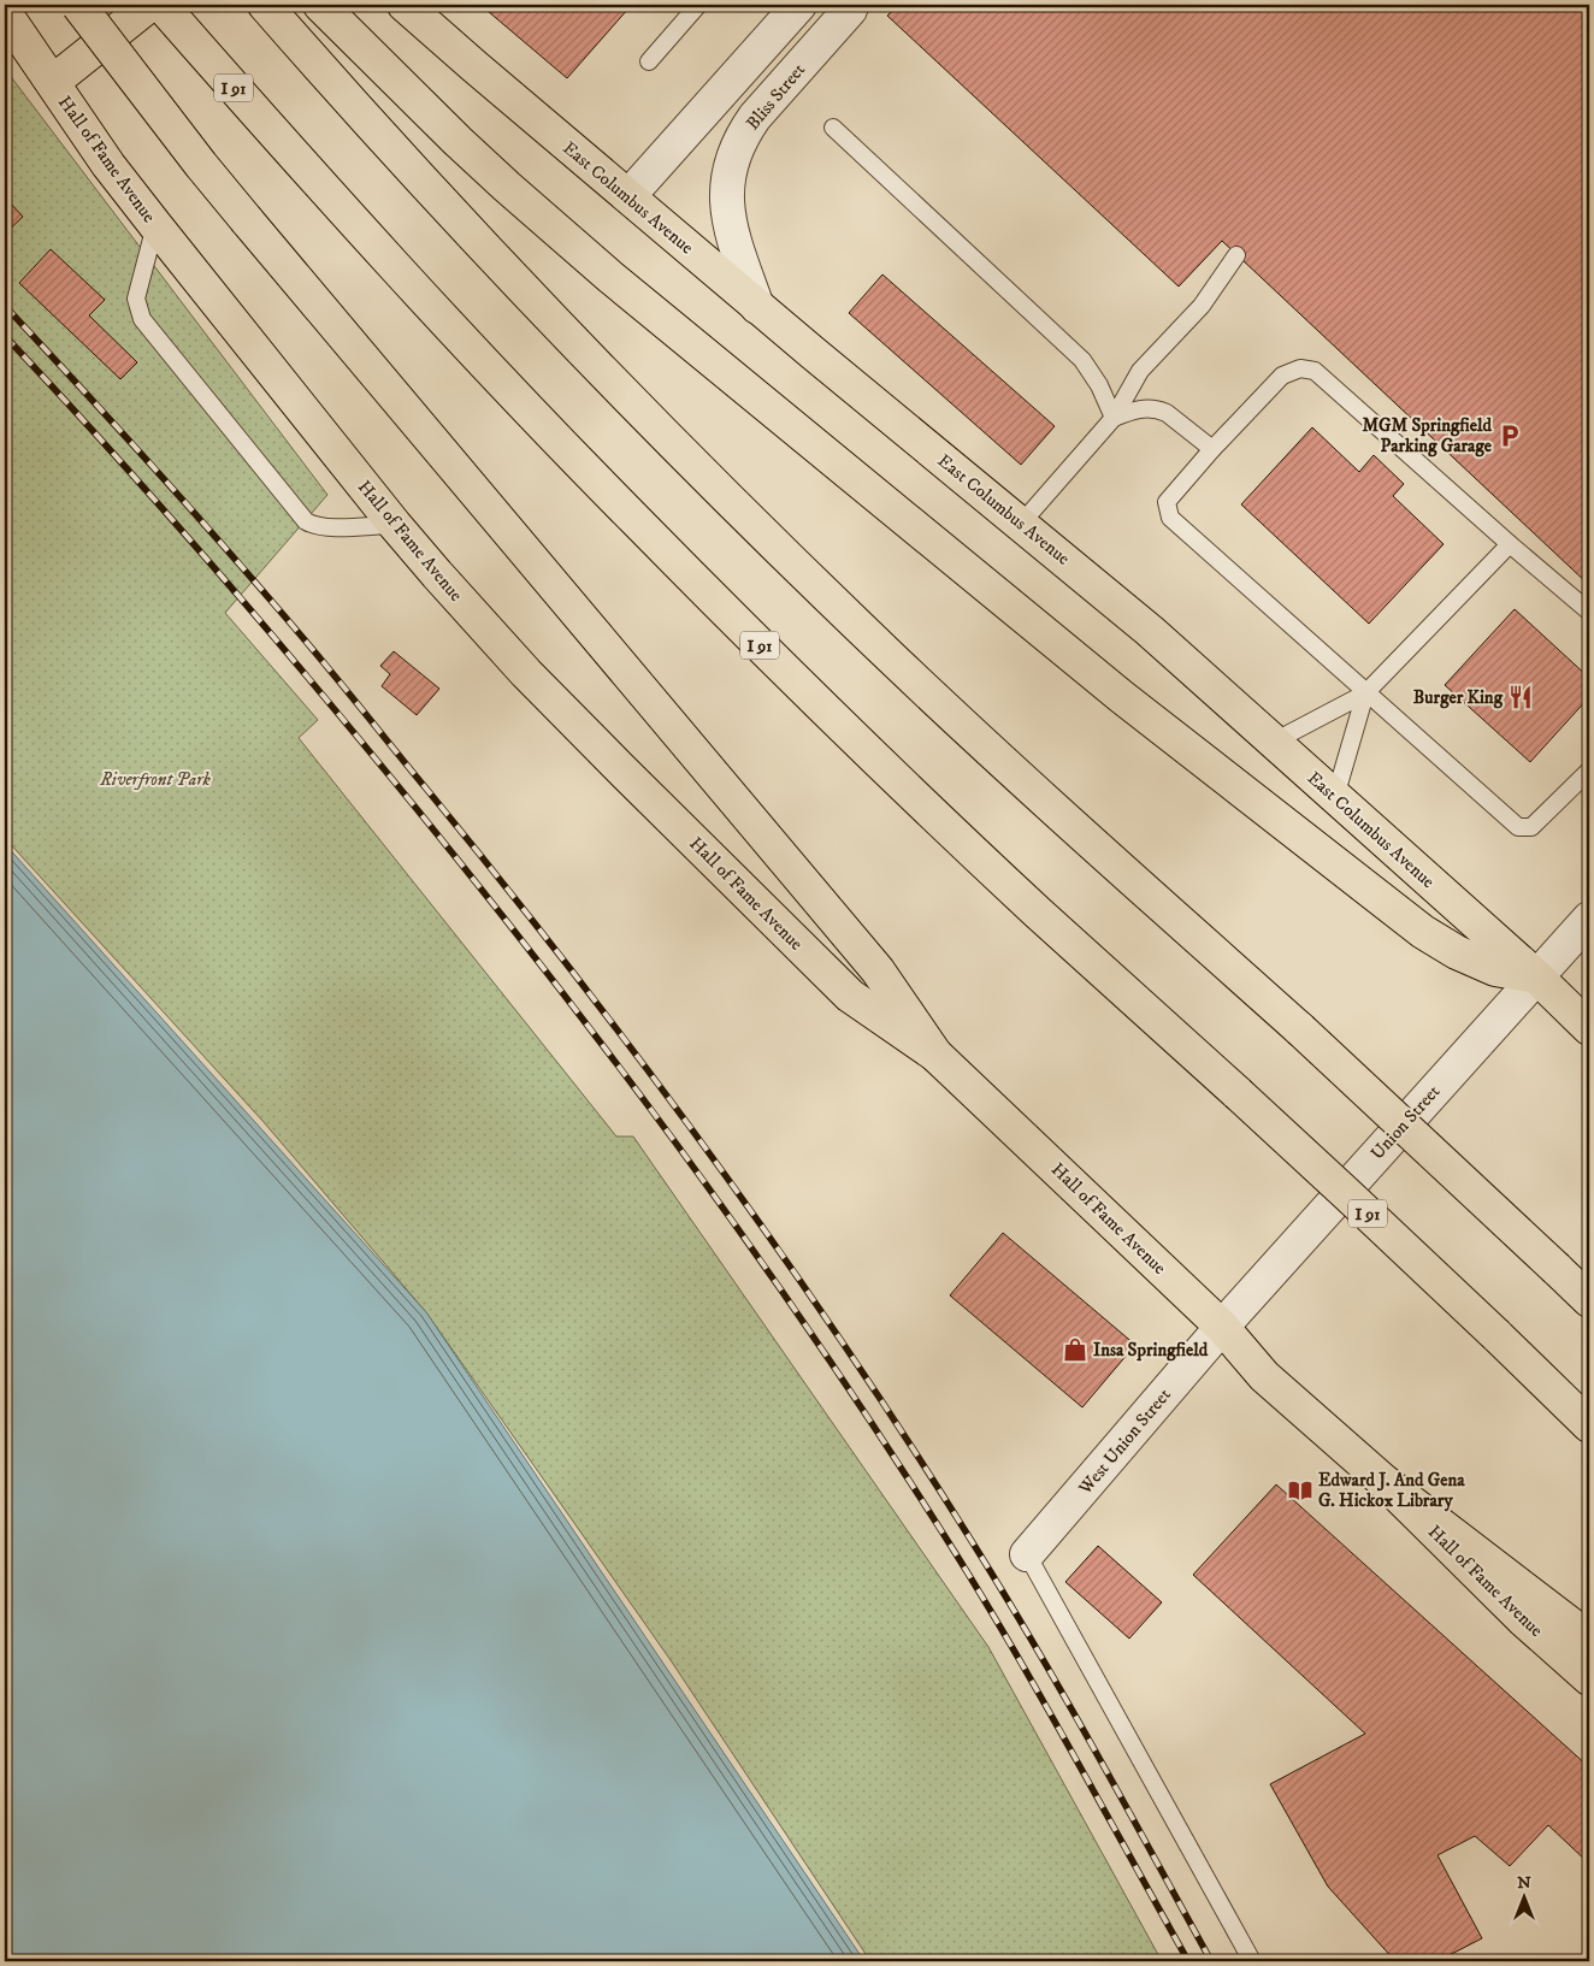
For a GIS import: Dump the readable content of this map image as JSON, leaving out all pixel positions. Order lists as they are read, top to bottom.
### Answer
{
  "streets": {
    "main road": ["I 91", "Hall of Fame Avenue", "East Columbus Avenue"],
    "street": ["Bliss Street", "Union Street", "West Union Street"]
  },
  "crossings": [
    ["Bliss Street", "East Columbus Avenue"],
    ["Hall of Fame Avenue", "Union Street"],
    ["Hall of Fame Avenue", "West Union Street"],
    ["East Columbus Avenue", "Union Street"],
    ["Union Street", "West Union Street"]
  ],
  "parks": ["Riverfront Park"],
  "places": {
    "parking": ["MGM Springfield Parking Garage"],
    "restaurant": ["Burger King"],
    "shop": ["Insa Springfield"],
    "library": ["Edward J. And Gena G. Hickox Library"]
  },
  "north": "top"
}
